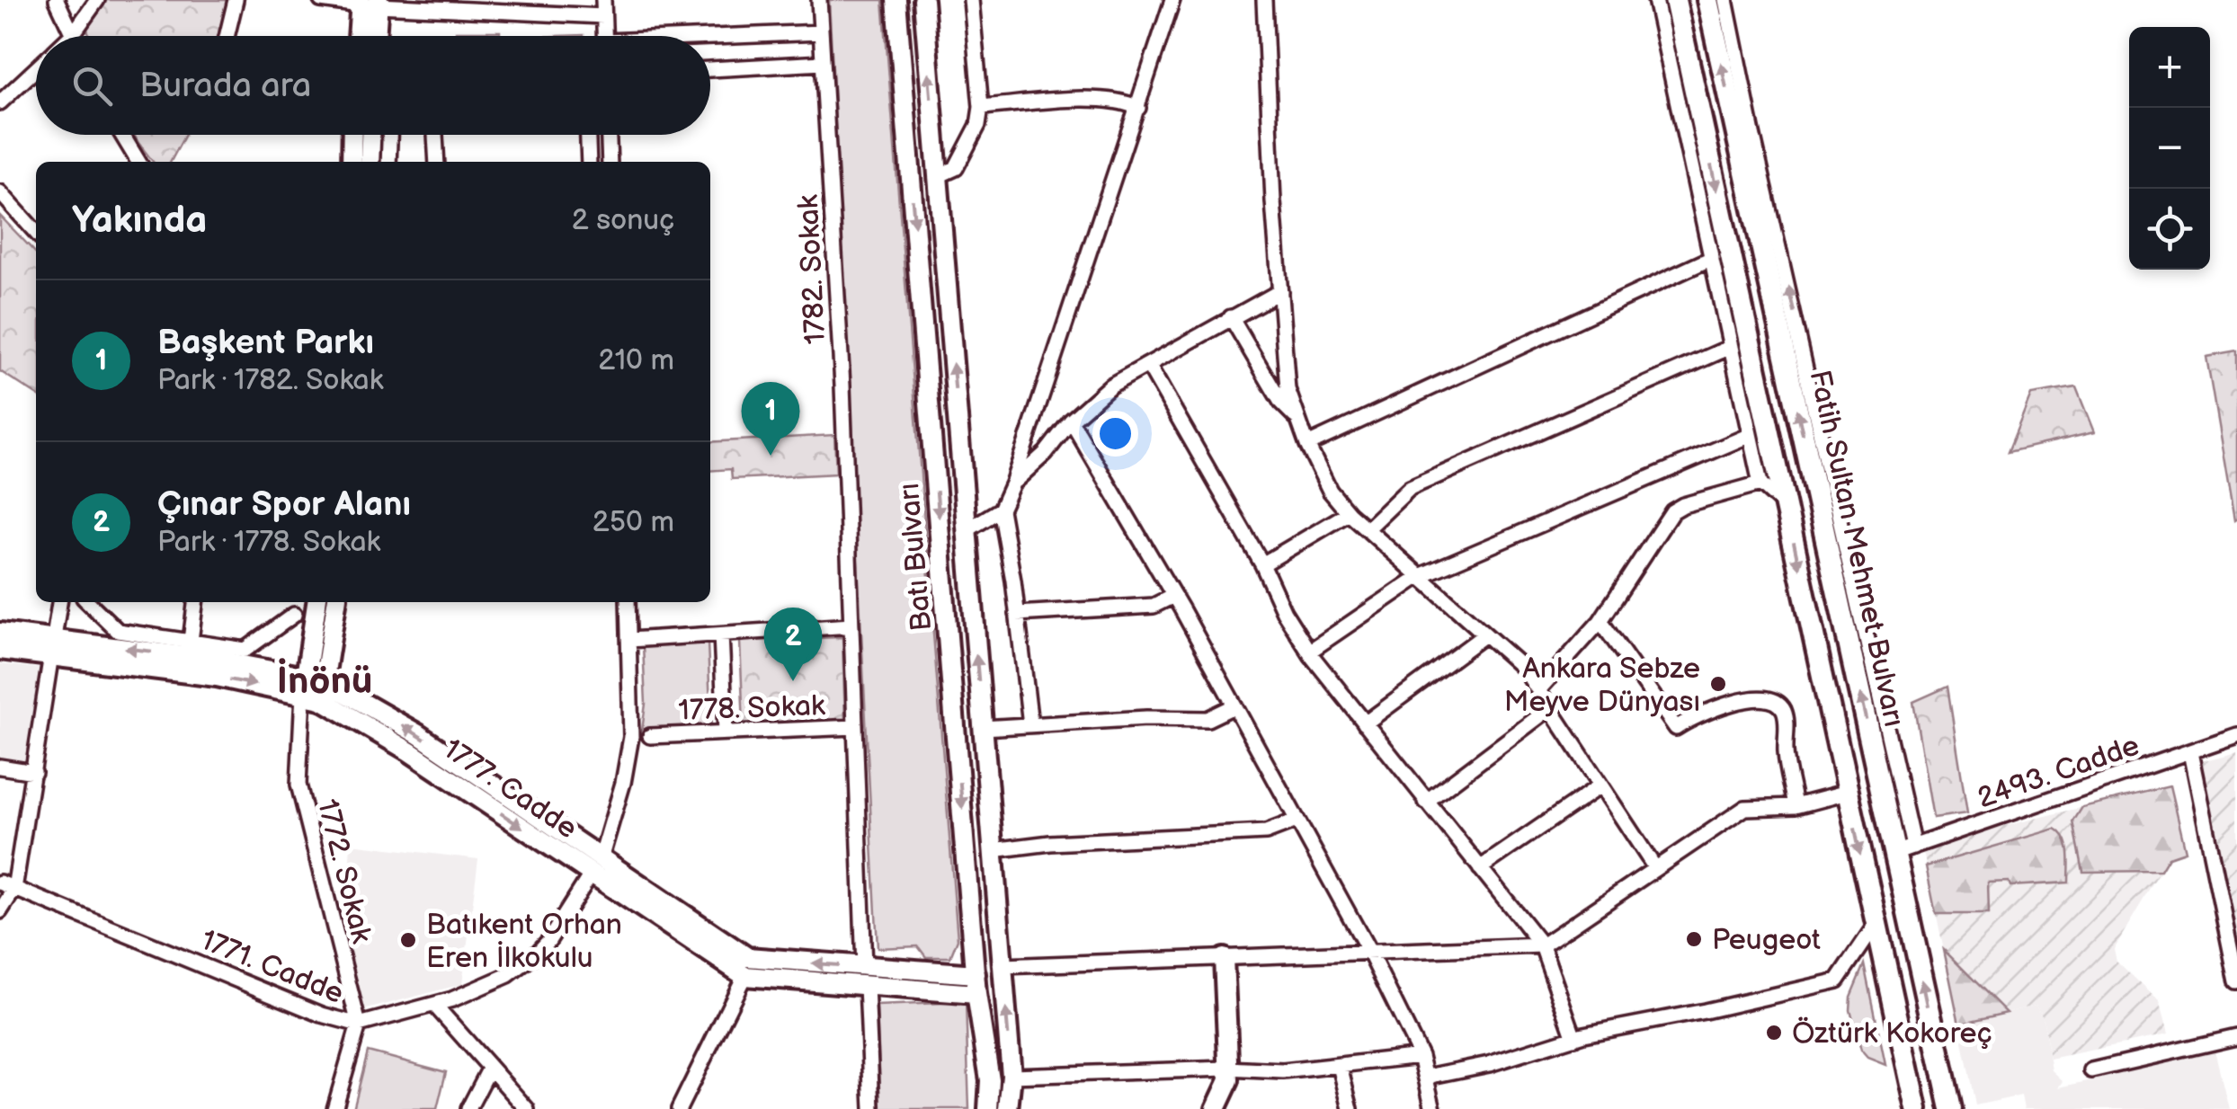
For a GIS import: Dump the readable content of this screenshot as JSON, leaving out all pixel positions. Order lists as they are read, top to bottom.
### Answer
{
  "streets": {
    "highway": ["Fatih Sultan Mehmet Bulvarı"],
    "main road": ["Batı Bulvarı", "1777. Cadde"],
    "street": [
      "1782. Sokak",
      "1778. Sokak",
      "2493. Cadde",
      "1772. Sokak",
      "1771. Cadde"
    ]
  },
  "crossings": [
    ["1782. Sokak", "1778. Sokak"],
    ["1782. Sokak", "1777. Cadde"],
    ["Fatih Sultan Mehmet Bulvarı", "2493. Cadde"],
    ["Batı Bulvarı", "1777. Cadde"],
    ["1777. Cadde", "1772. Sokak"],
    ["1777. Cadde", "1771. Cadde"],
    ["1772. Sokak", "1771. Cadde"]
  ],
  "districts": ["İnönü"],
  "places": [
    "Ankara Sebze Meyve Dünyası",
    "Peugeot",
    "Batıkent Orhan Eren İlkokulu",
    "Öztürk Kokoreç"
  ],
  "page": {
    "map_buttons": ["+", "−"],
    "search": "Burada ara",
    "heading": ["Yakında", "2 sonuç"],
    "list": [
      {
        "mark": "1",
        "name": "Başkent Parkı",
        "note": "Park · 1782. Sokak",
        "value": "210 m"
      },
      {
        "mark": "2",
        "name": "Çınar Spor Alanı",
        "note": "Park · 1778. Sokak",
        "value": "250 m"
      }
    ],
    "pins": ["1", "2"]
  }
}
